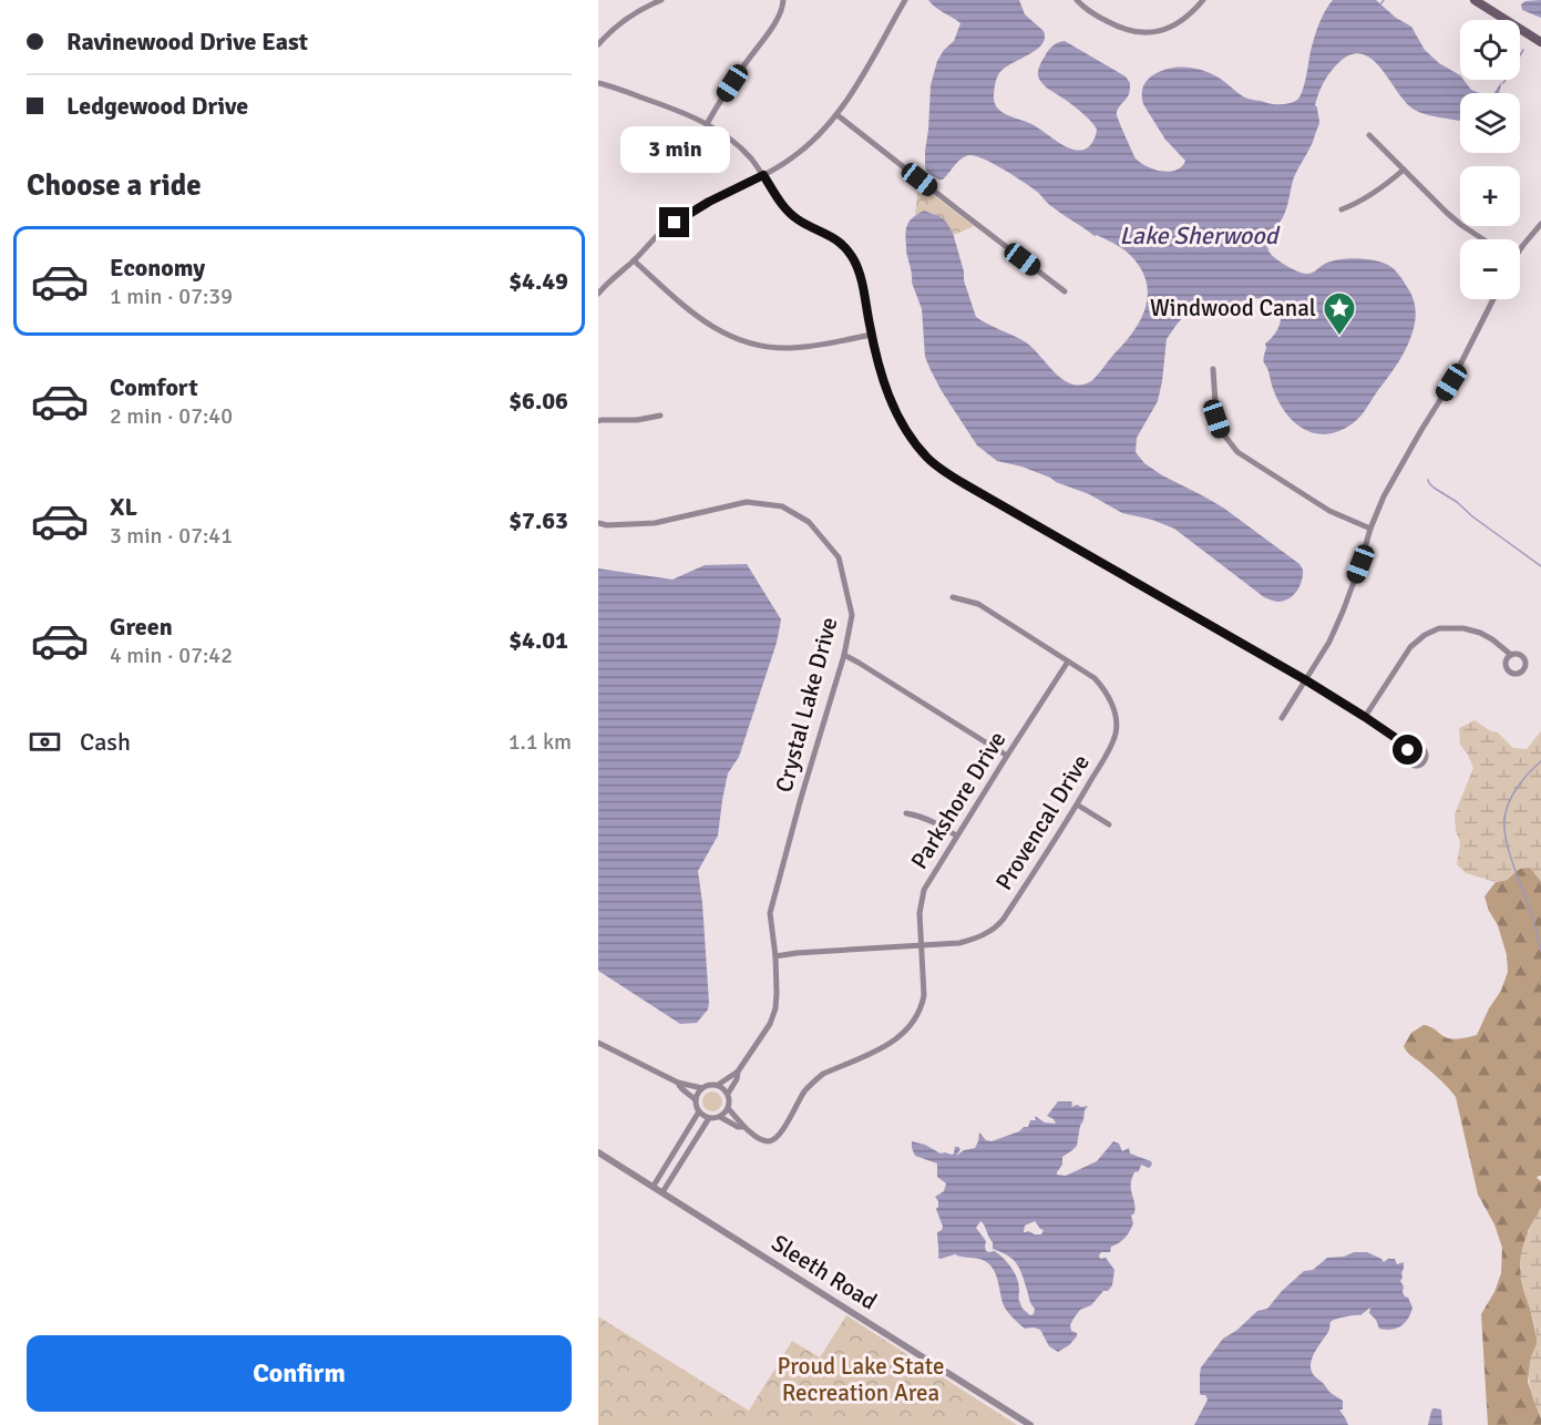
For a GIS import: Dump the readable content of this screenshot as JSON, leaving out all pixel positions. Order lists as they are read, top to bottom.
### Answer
{
  "streets": {
    "street": [
      "Crystal Lake Drive",
      "Parkshore Drive",
      "Provencal Drive",
      "Sleeth Road"
    ]
  },
  "crossings": [
    ["Crystal Lake Drive", "Parkshore Drive"],
    ["Crystal Lake Drive", "Provencal Drive"],
    ["Parkshore Drive", "Provencal Drive"]
  ],
  "water": ["Lake Sherwood"],
  "parks": ["Proud Lake State Recreation Area"],
  "places": {
    "place": ["Windwood Canal"]
  },
  "page": {
    "banner": ["Ravinewood Drive East", "Ledgewood Drive"],
    "map_buttons": ["+", "−"],
    "bubble": "3 min",
    "heading": "Choose a ride",
    "list": [
      {
        "name": "Economy",
        "note": "1 min · 07:39",
        "value": "$4.49"
      },
      {
        "name": "Comfort",
        "note": "2 min · 07:40",
        "value": "$6.06"
      },
      {
        "name": "XL",
        "note": "3 min · 07:41",
        "value": "$7.63"
      },
      {
        "name": "Green",
        "note": "4 min · 07:42",
        "value": "$4.01"
      }
    ],
    "pay": ["Cash", "1.1 km"],
    "buttons": "Confirm"
  }
}
